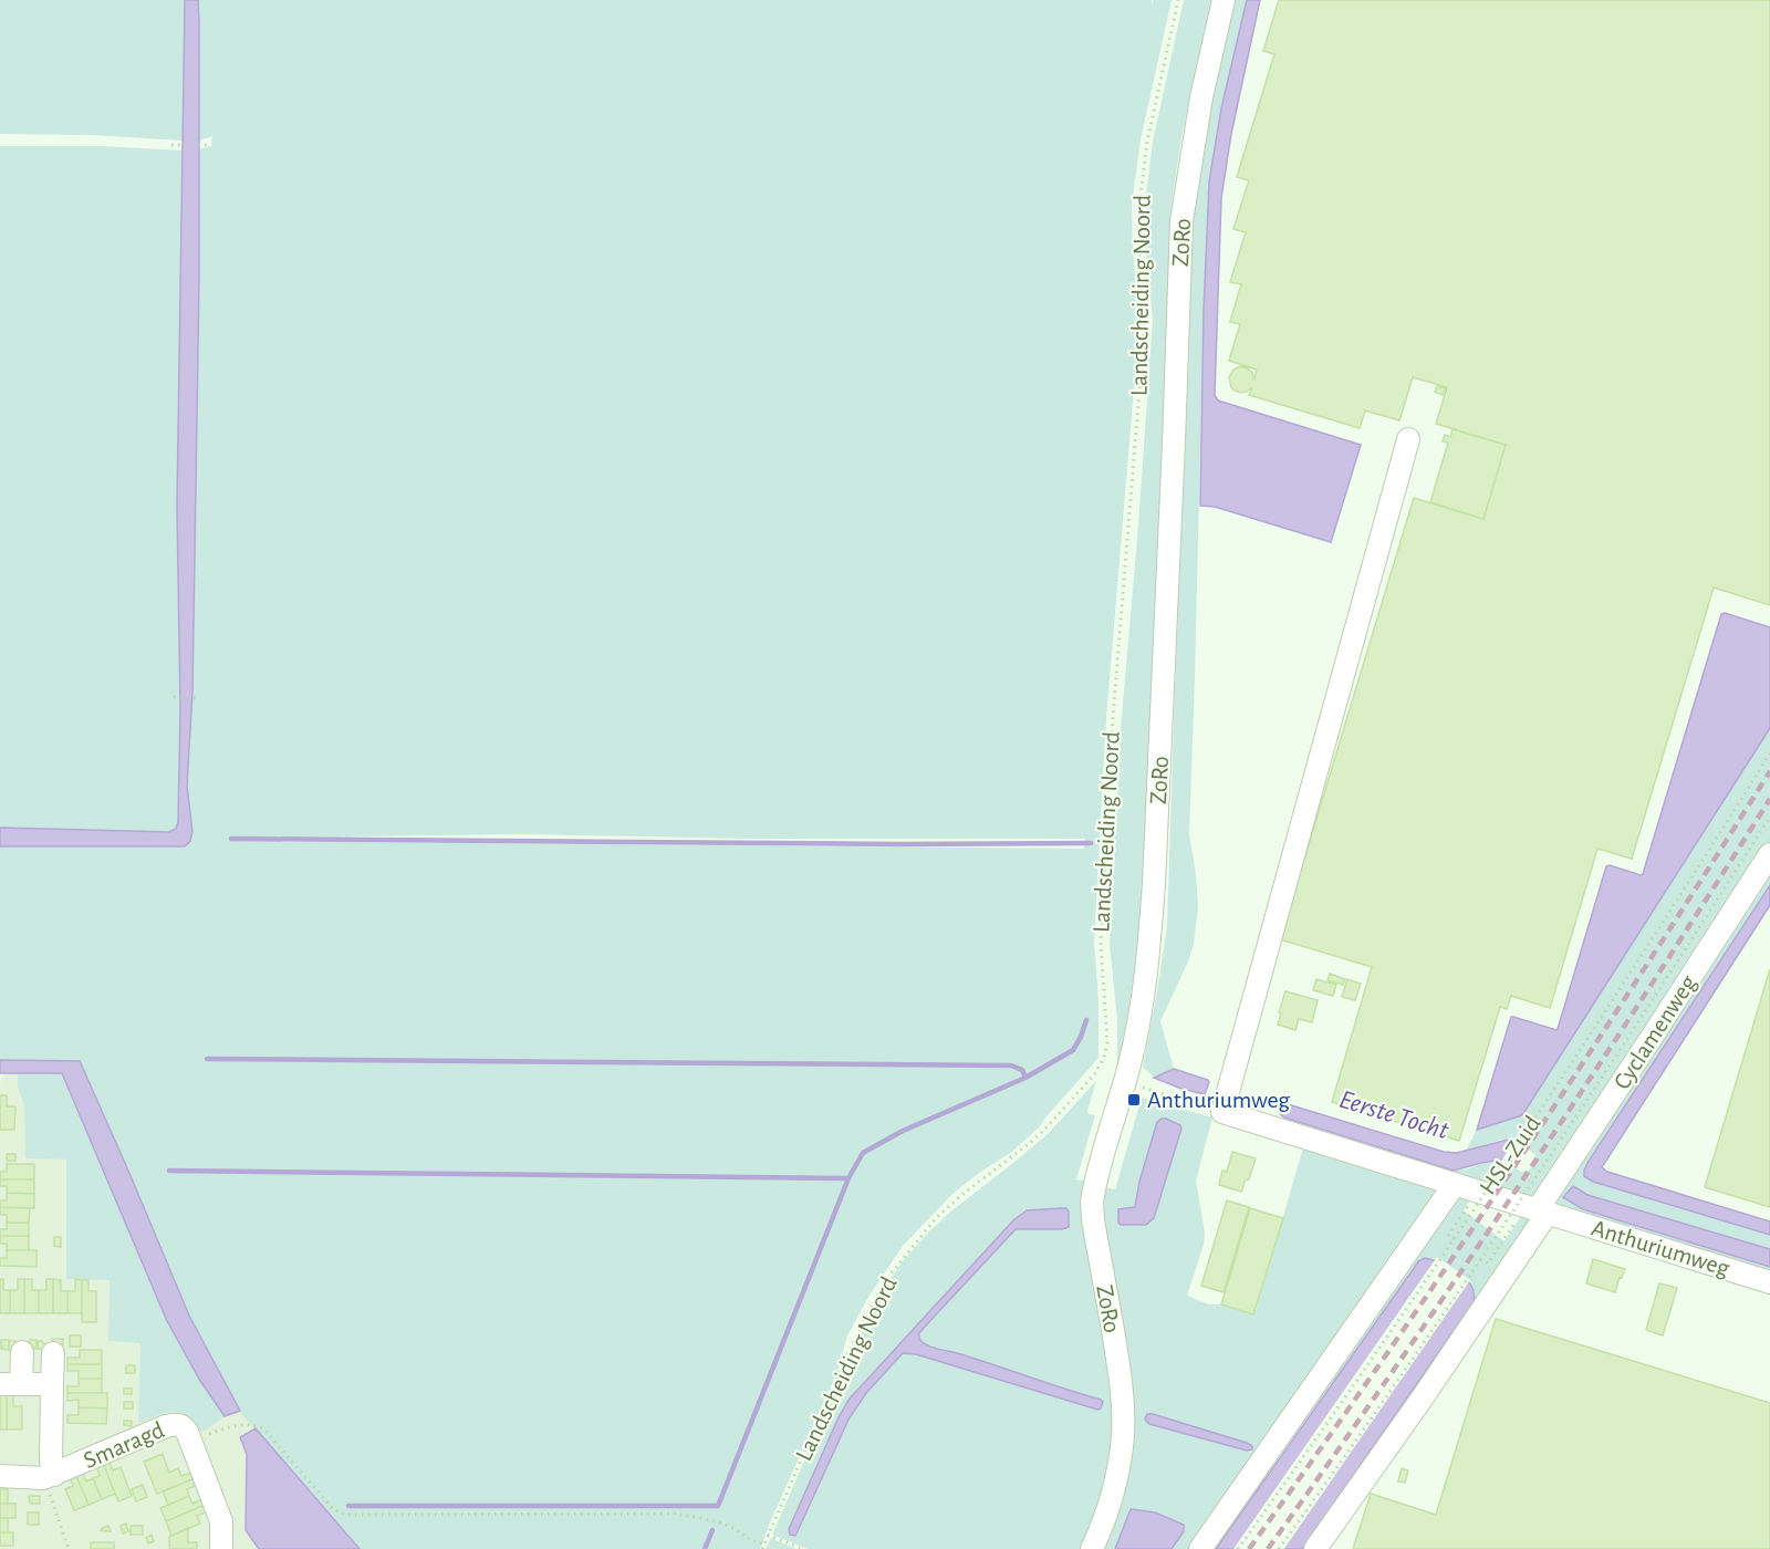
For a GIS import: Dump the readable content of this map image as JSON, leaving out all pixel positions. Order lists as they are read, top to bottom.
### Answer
{
  "streets": {
    "street": [
      "ZoRo",
      "Cyclamenweg",
      "Anthuriumweg",
      "Smaragd"
    ],
    "path": ["Landscheiding Noord", "HSL-Zuid"]
  },
  "crossings": [
    ["Cyclamenweg", "Anthuriumweg"]
  ],
  "water": ["Eerste Tocht"],
  "places": {
    "transit": ["Anthuriumweg"]
  }
}
